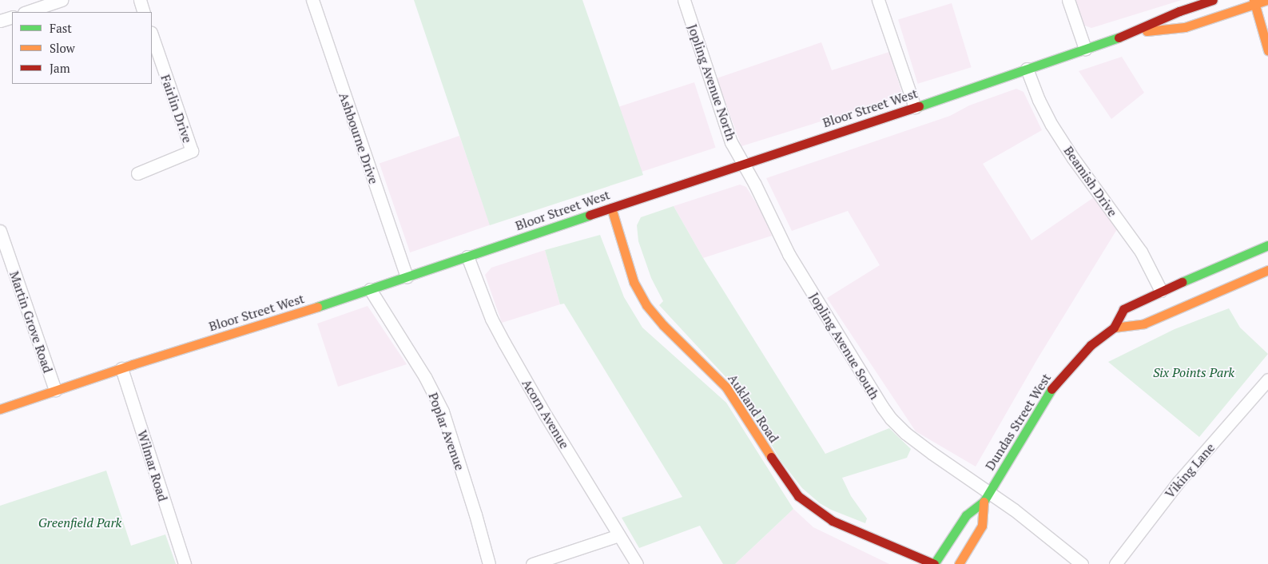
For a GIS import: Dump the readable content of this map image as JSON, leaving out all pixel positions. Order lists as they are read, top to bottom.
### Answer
{
  "streets": {
    "main road": ["Bloor Street West", "Aukland Road", "Dundas Street West"],
    "street": [
      "Jopling Avenue North",
      "Fairlin Drive",
      "Ashbourne Drive",
      "Beamish Drive",
      "Martin Grove Road",
      "Jopling Avenue South",
      "Acorn Avenue",
      "Poplar Avenue",
      "Wilmar Road",
      "Viking Lane"
    ]
  },
  "crossings": [
    ["Jopling Avenue North", "Bloor Street West"],
    ["Jopling Avenue North", "Jopling Avenue South"],
    ["Bloor Street West", "Ashbourne Drive"],
    ["Bloor Street West", "Beamish Drive"],
    ["Bloor Street West", "Martin Grove Road"],
    ["Bloor Street West", "Jopling Avenue South"],
    ["Bloor Street West", "Aukland Road"],
    ["Bloor Street West", "Acorn Avenue"],
    ["Bloor Street West", "Poplar Avenue"],
    ["Bloor Street West", "Wilmar Road"],
    ["Beamish Drive", "Dundas Street West"],
    ["Jopling Avenue South", "Dundas Street West"],
    ["Aukland Road", "Dundas Street West"]
  ],
  "parks": ["Six Points Park", "Greenfield Park"],
  "legend": ["Fast", "Slow", "Jam"]
}
